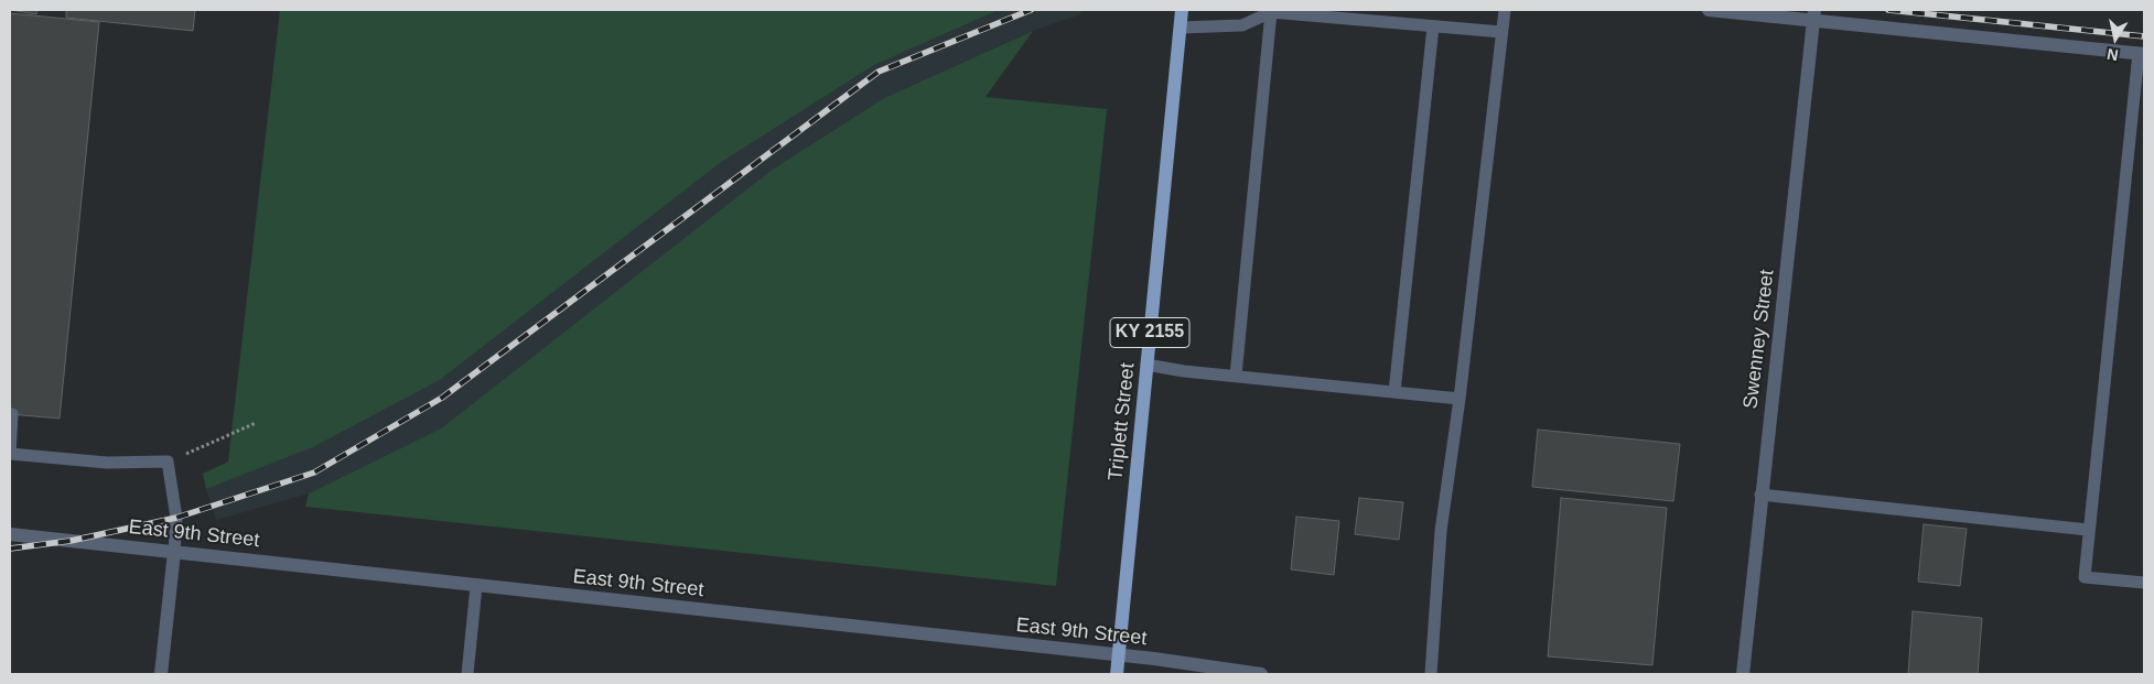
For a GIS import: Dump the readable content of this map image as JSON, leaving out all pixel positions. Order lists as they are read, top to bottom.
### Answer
{
  "streets": {
    "main road": ["KY 2155", "Triplett Street"],
    "street": ["Swenney Street", "East 9th Street"]
  },
  "crossings": [
    ["Triplett Street", "East 9th Street"]
  ],
  "north": "bottom"
}
